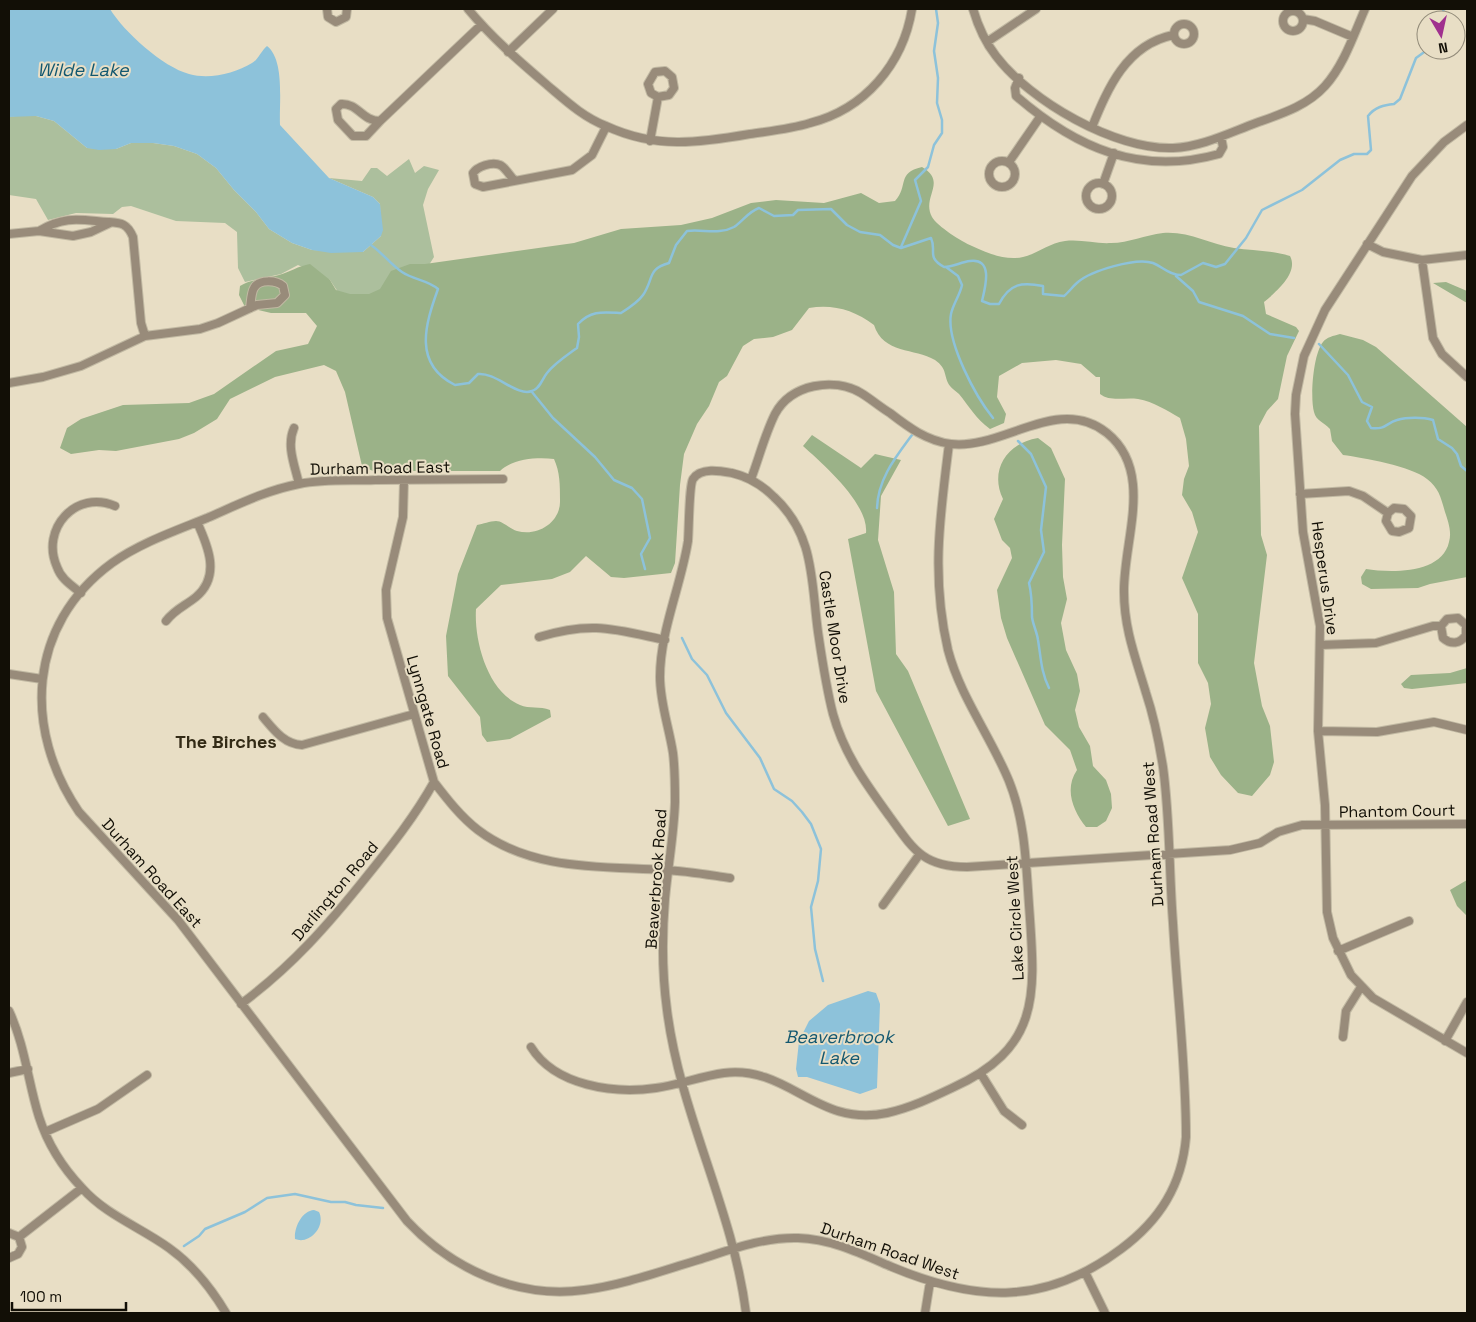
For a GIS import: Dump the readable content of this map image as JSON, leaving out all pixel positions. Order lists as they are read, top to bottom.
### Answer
{
  "streets": {
    "street": [
      "Durham Road East",
      "Hesperus Drive",
      "Castle Moor Drive",
      "Lynngate Road",
      "Phantom Court",
      "Durham Road West",
      "Beaverbrook Road",
      "Darlington Road",
      "Lake Circle West"
    ]
  },
  "crossings": [
    ["Durham Road East", "Lynngate Road"],
    ["Durham Road East", "Durham Road West"],
    ["Durham Road East", "Beaverbrook Road"],
    ["Durham Road East", "Darlington Road"],
    ["Hesperus Drive", "Phantom Court"],
    ["Castle Moor Drive", "Durham Road West"],
    ["Castle Moor Drive", "Beaverbrook Road"],
    ["Lynngate Road", "Beaverbrook Road"],
    ["Lynngate Road", "Darlington Road"],
    ["Durham Road West", "Beaverbrook Road"],
    ["Durham Road West", "Lake Circle West"],
    ["Beaverbrook Road", "Lake Circle West"]
  ],
  "districts": ["The Birches"],
  "water": ["Wilde Lake", "Beaverbrook Lake"],
  "scale_bar": "100 m",
  "north": "bottom"
}
